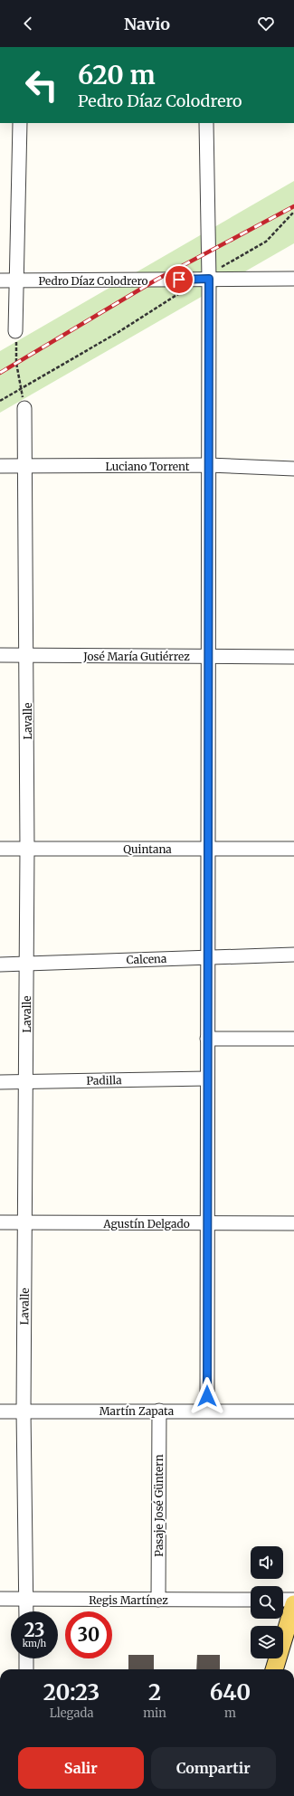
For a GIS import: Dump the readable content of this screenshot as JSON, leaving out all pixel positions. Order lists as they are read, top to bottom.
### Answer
{
  "streets": {
    "street": [
      "Pedro Díaz Colodrero",
      "Luciano Torrent",
      "José María Gutiérrez",
      "Lavalle",
      "Quintana",
      "Calcena",
      "Padilla",
      "Agustín Delgado",
      "Martín Zapata",
      "Pasaje José Güntern",
      "Regis Martínez"
    ]
  },
  "crossings": [
    ["Luciano Torrent", "Lavalle"],
    ["José María Gutiérrez", "Lavalle"],
    ["Lavalle", "Quintana"],
    ["Lavalle", "Calcena"],
    ["Lavalle", "Padilla"],
    ["Lavalle", "Agustín Delgado"],
    ["Lavalle", "Martín Zapata"],
    ["Lavalle", "Regis Martínez"],
    ["Martín Zapata", "Pasaje José Güntern"],
    ["Pasaje José Güntern", "Regis Martínez"]
  ],
  "page": {
    "header": "Navio",
    "turn": ["620 m", "Pedro Díaz Colodrero"],
    "speed": "23 km/h",
    "limit": "30",
    "eta": [
      "20:23",
      "Llegada",
      "2",
      "min",
      "640",
      "m"
    ],
    "buttons": ["Salir", "Compartir"]
  }
}
